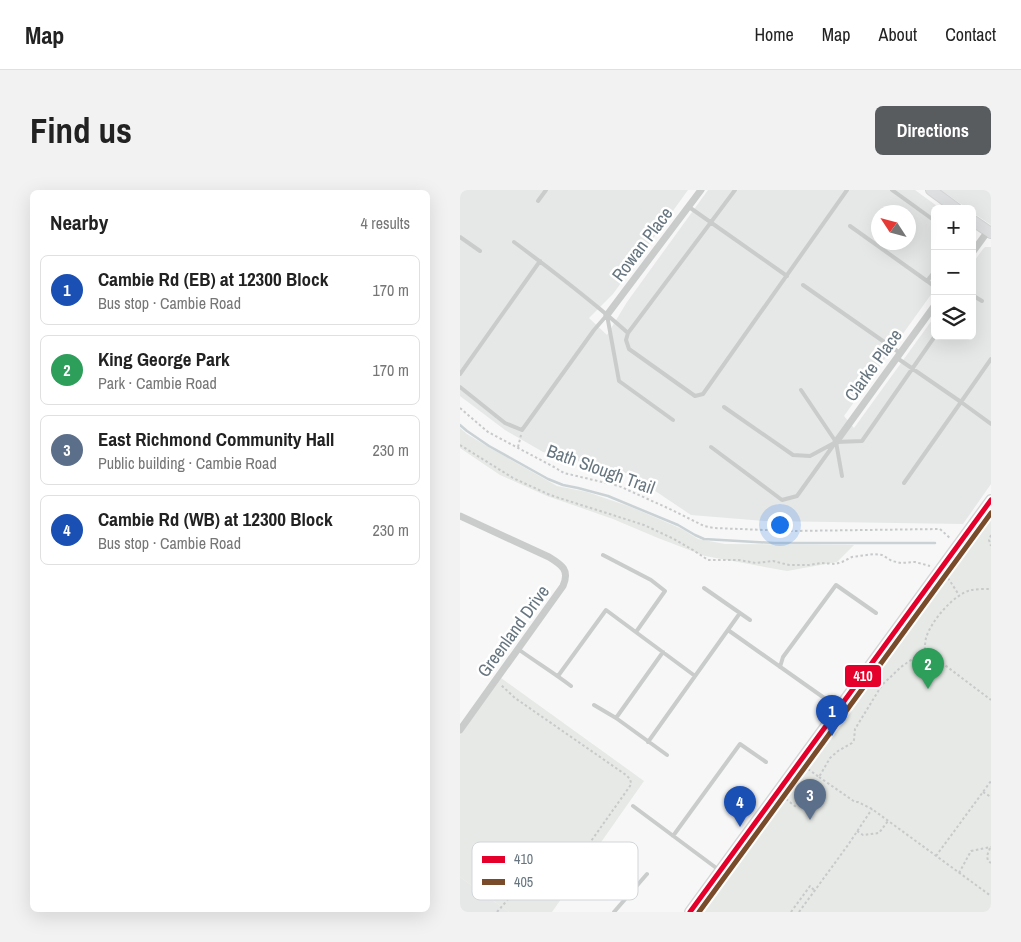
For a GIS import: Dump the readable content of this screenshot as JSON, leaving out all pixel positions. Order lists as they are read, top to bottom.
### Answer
{
  "streets": {
    "street": ["Rowan Place", "Clarke Place", "Greenland Drive"],
    "path": ["Bath Slough Trail"]
  },
  "lines": ["transit line 410", "transit line 405"],
  "legend": ["410", "405"],
  "north": "top left",
  "page": {
    "header": "Map",
    "nav": [
      "Home",
      "Map",
      "About",
      "Contact"
    ],
    "buttons": "Directions",
    "title": "Find us",
    "heading": ["Nearby", "4 results"],
    "map_buttons": ["+", "−"],
    "list": [
      {
        "mark": "1",
        "name": "Cambie Rd (EB) at 12300 Block",
        "note": "Bus stop · Cambie Road",
        "value": "170 m"
      },
      {
        "mark": "2",
        "name": "King George Park",
        "note": "Park · Cambie Road",
        "value": "170 m"
      },
      {
        "mark": "3",
        "name": "East Richmond Community Hall",
        "note": "Public building · Cambie Road",
        "value": "230 m"
      },
      {
        "mark": "4",
        "name": "Cambie Rd (WB) at 12300 Block",
        "note": "Bus stop · Cambie Road",
        "value": "230 m"
      }
    ],
    "pins": [
      "2",
      "1",
      "3",
      "4"
    ]
  }
}
